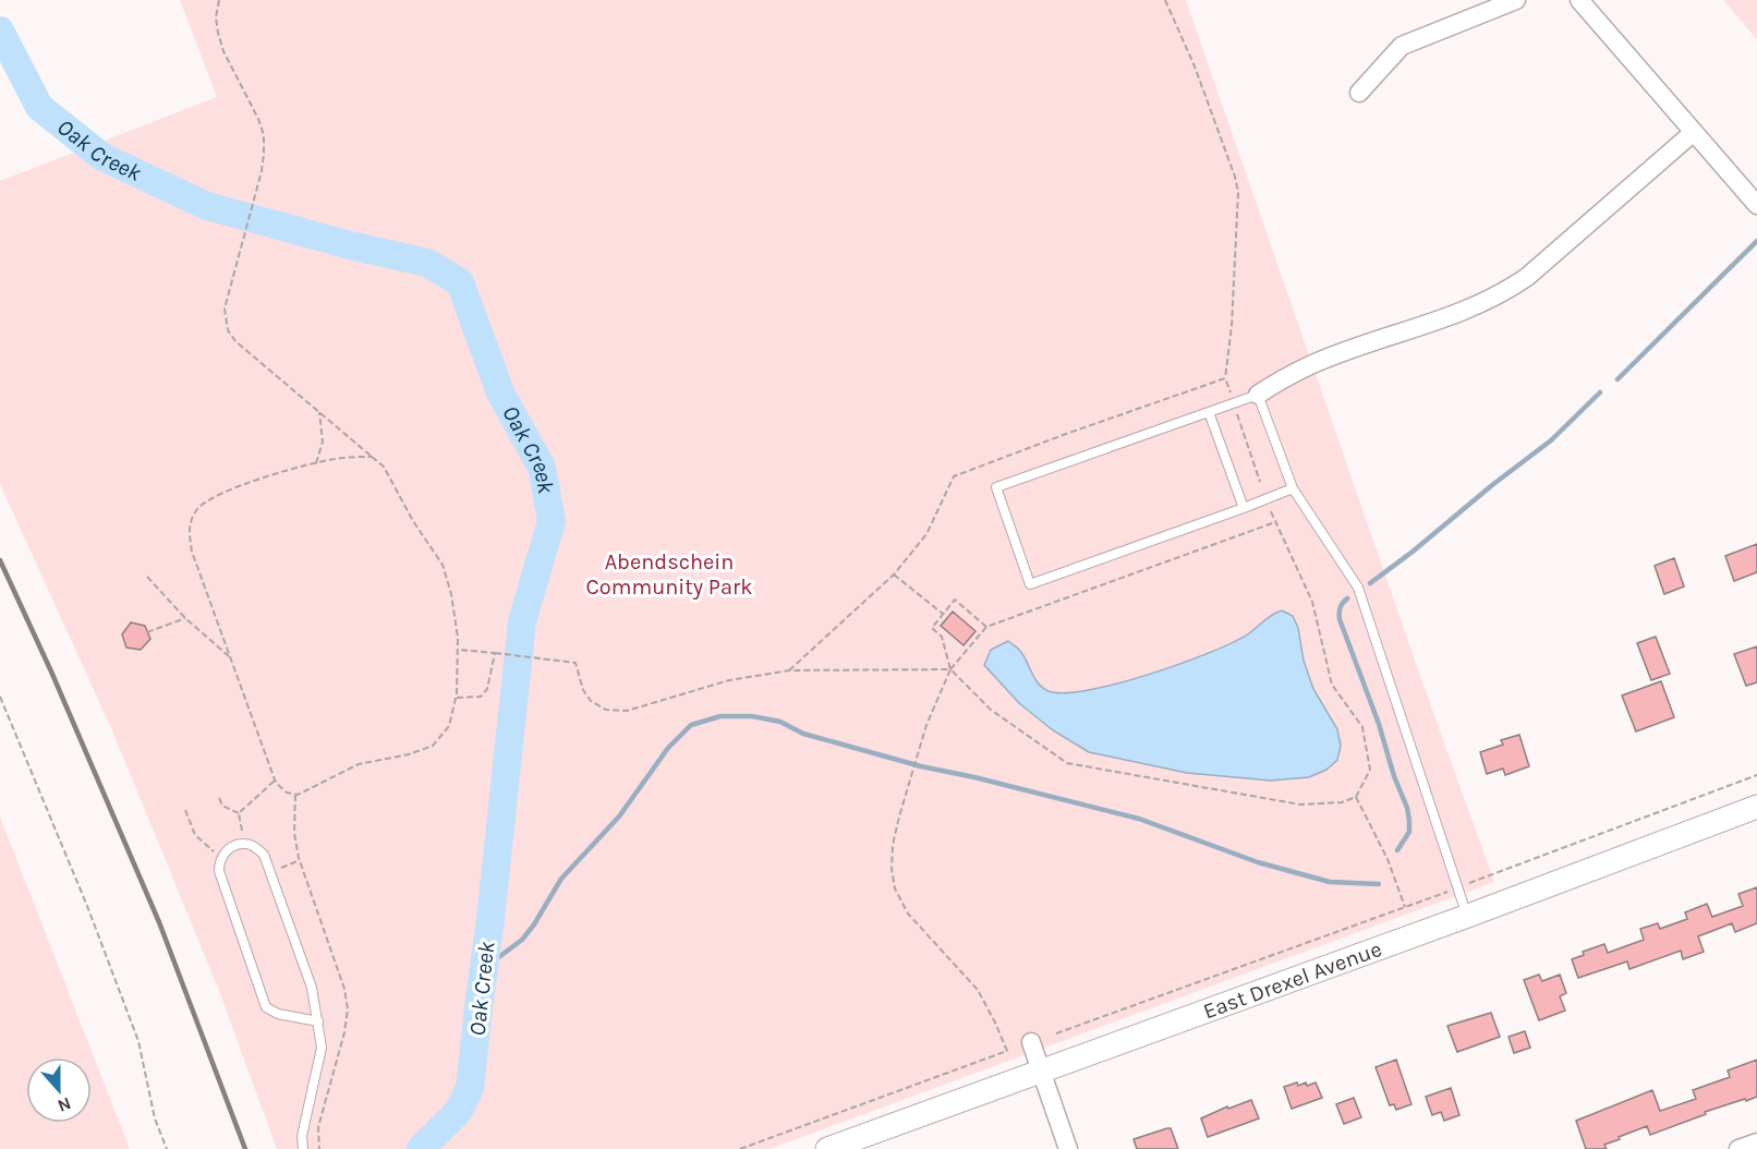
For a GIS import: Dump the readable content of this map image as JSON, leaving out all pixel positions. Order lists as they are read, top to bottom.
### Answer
{
  "streets": {
    "street": ["East Drexel Avenue"]
  },
  "water": ["Oak Creek"],
  "parks": ["Abendschein Community Park"],
  "north": "bottom"
}
